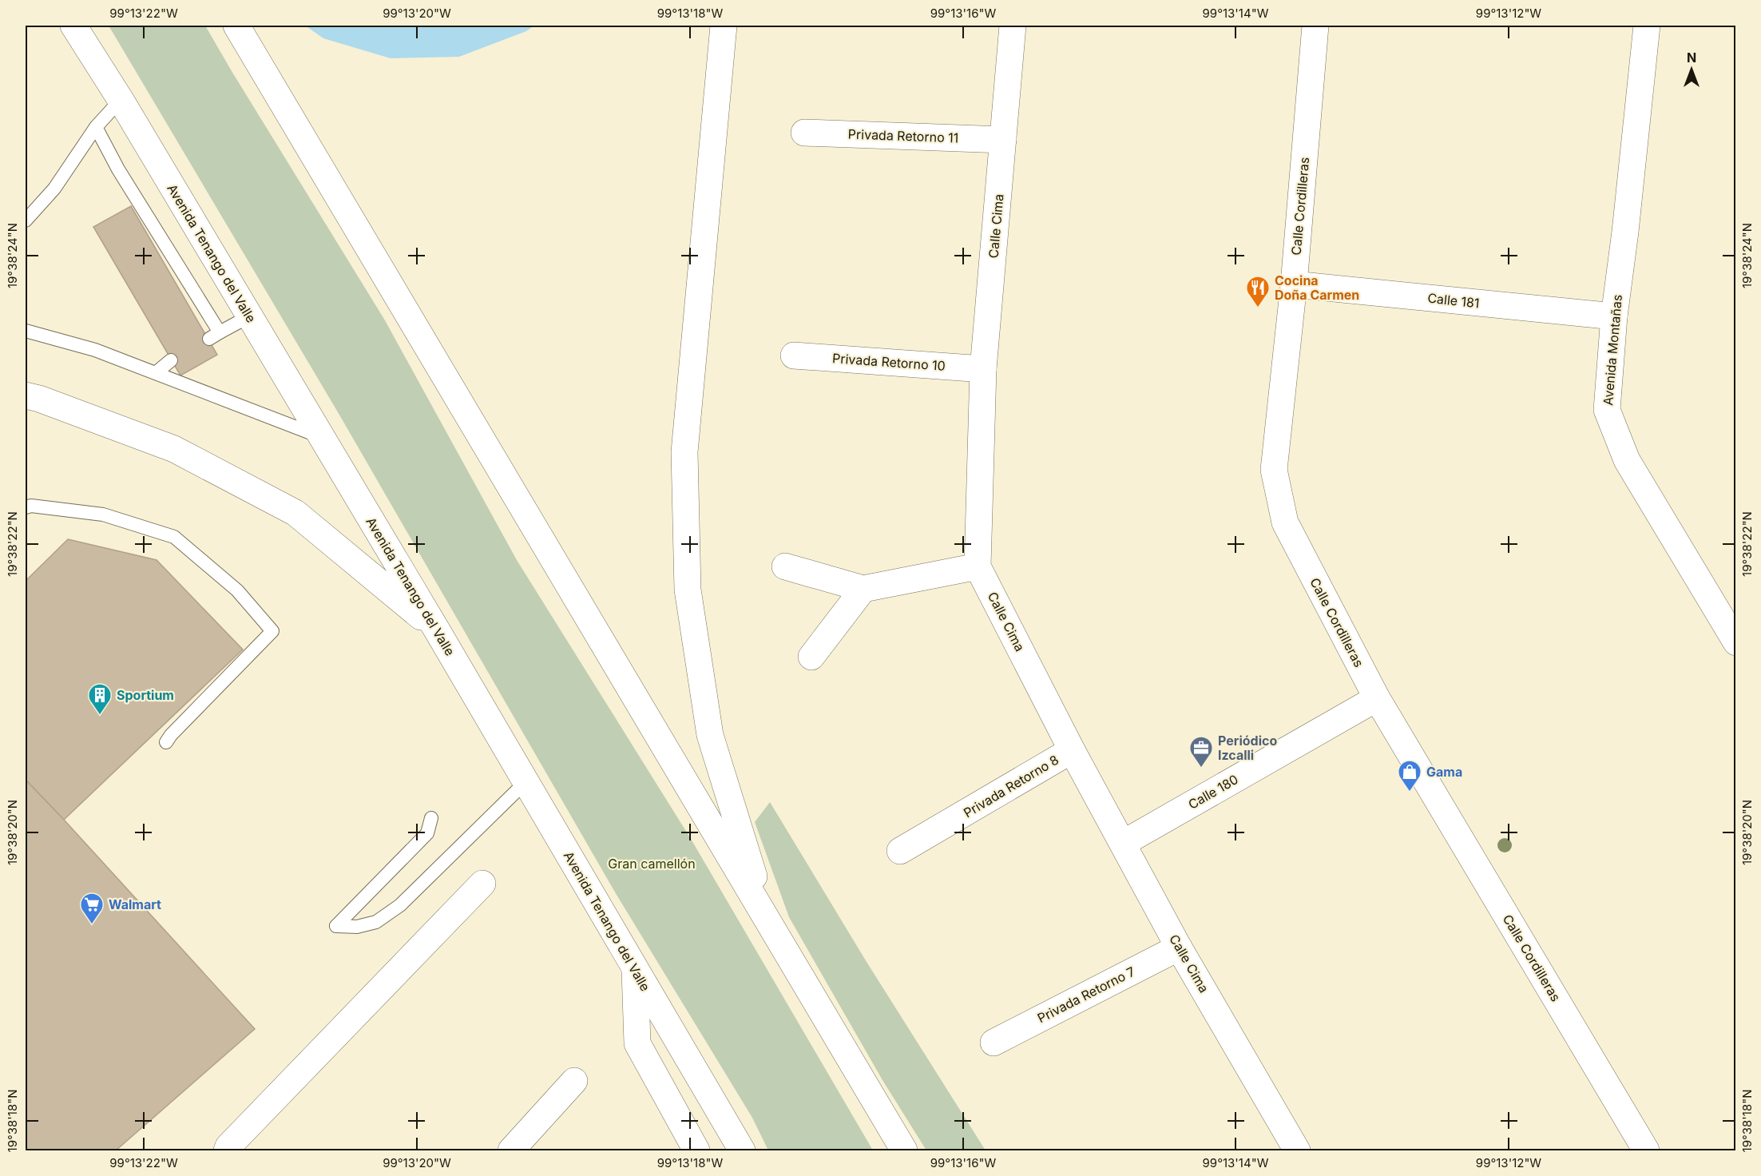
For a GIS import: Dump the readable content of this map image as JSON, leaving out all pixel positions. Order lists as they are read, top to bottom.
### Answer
{
  "streets": {
    "street": [
      "Privada Retorno 11",
      "Calle Cordilleras",
      "Calle Cima",
      "Avenida Tenango del Valle",
      "Calle 181",
      "Avenida Montañas",
      "Privada Retorno 10",
      "Privada Retorno 8",
      "Calle 180",
      "Privada Retorno 7"
    ]
  },
  "crossings": [
    ["Privada Retorno 11", "Calle Cima"],
    ["Calle Cordilleras", "Calle 181"],
    ["Calle Cordilleras", "Calle 180"],
    ["Calle Cima", "Privada Retorno 10"],
    ["Calle Cima", "Privada Retorno 8"],
    ["Calle Cima", "Calle 180"],
    ["Calle Cima", "Privada Retorno 7"],
    ["Calle 181", "Avenida Montañas"]
  ],
  "parks": ["Gran camellón"],
  "places": {
    "restaurant": ["Cocina Doña Carmen"],
    "building": ["Sportium"],
    "office": ["Periódico Izcalli"],
    "shop": ["Gama"],
    "supermarket": ["Walmart"]
  },
  "north": "top",
  "coordinates": [
    "99°13'22\"W",
    "99°13'20\"W",
    "99°13'18\"W",
    "99°13'16\"W",
    "99°13'14\"W",
    "99°13'12\"W",
    "19°38'24\"N",
    "19°38'22\"N",
    "19°38'20\"N",
    "19°38'18\"N"
  ]
}
